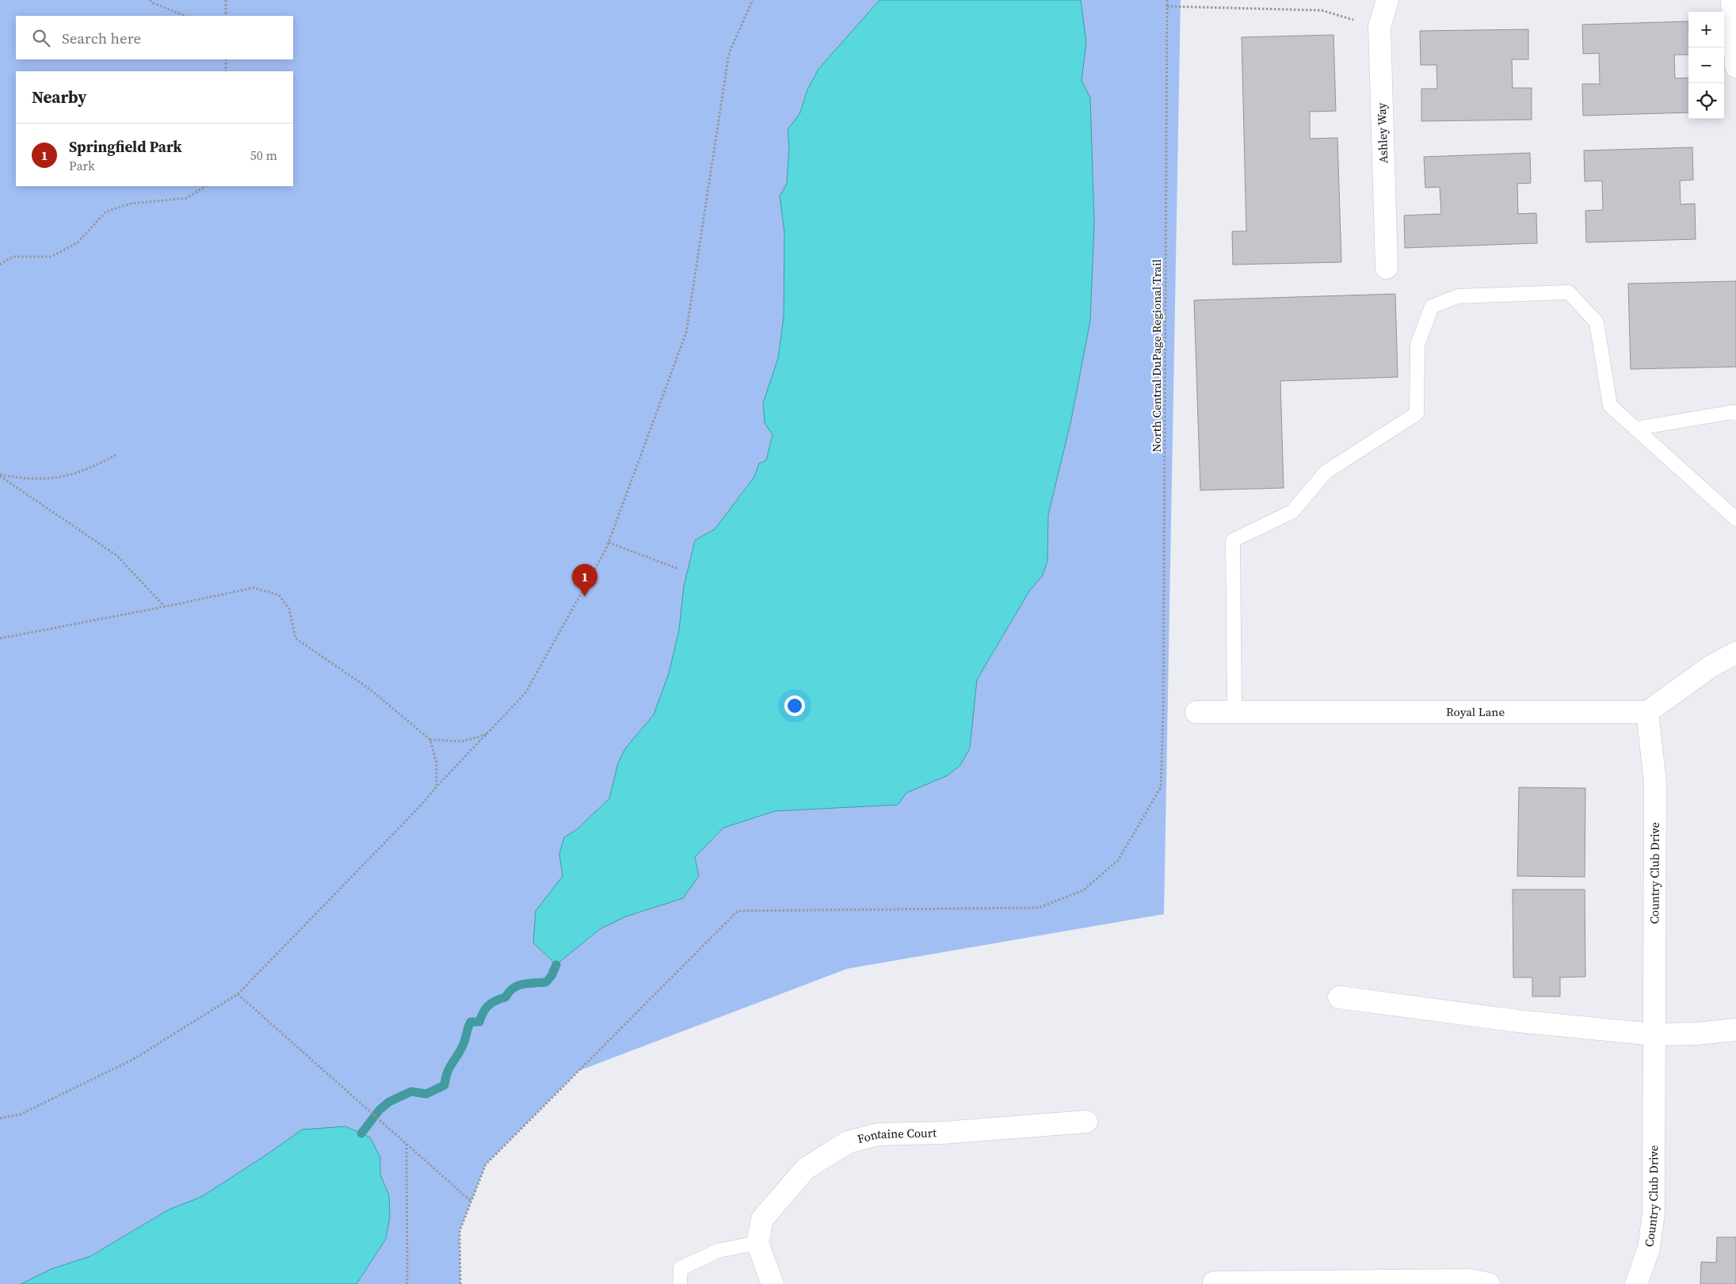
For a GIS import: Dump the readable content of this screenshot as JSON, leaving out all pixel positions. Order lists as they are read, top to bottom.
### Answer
{
  "streets": {
    "street": [
      "Ashley Way",
      "Royal Lane",
      "Country Club Drive",
      "Fontaine Court"
    ],
    "path": ["North Central DuPage Regional Trail"]
  },
  "crossings": [
    ["Royal Lane", "Country Club Drive"]
  ],
  "page": {
    "map_buttons": ["+", "−"],
    "search": "Search here",
    "heading": "Nearby",
    "list": [
      {
        "mark": "1",
        "name": "Springfield Park",
        "note": "Park",
        "value": "50 m"
      }
    ],
    "pins": "1"
  }
}
